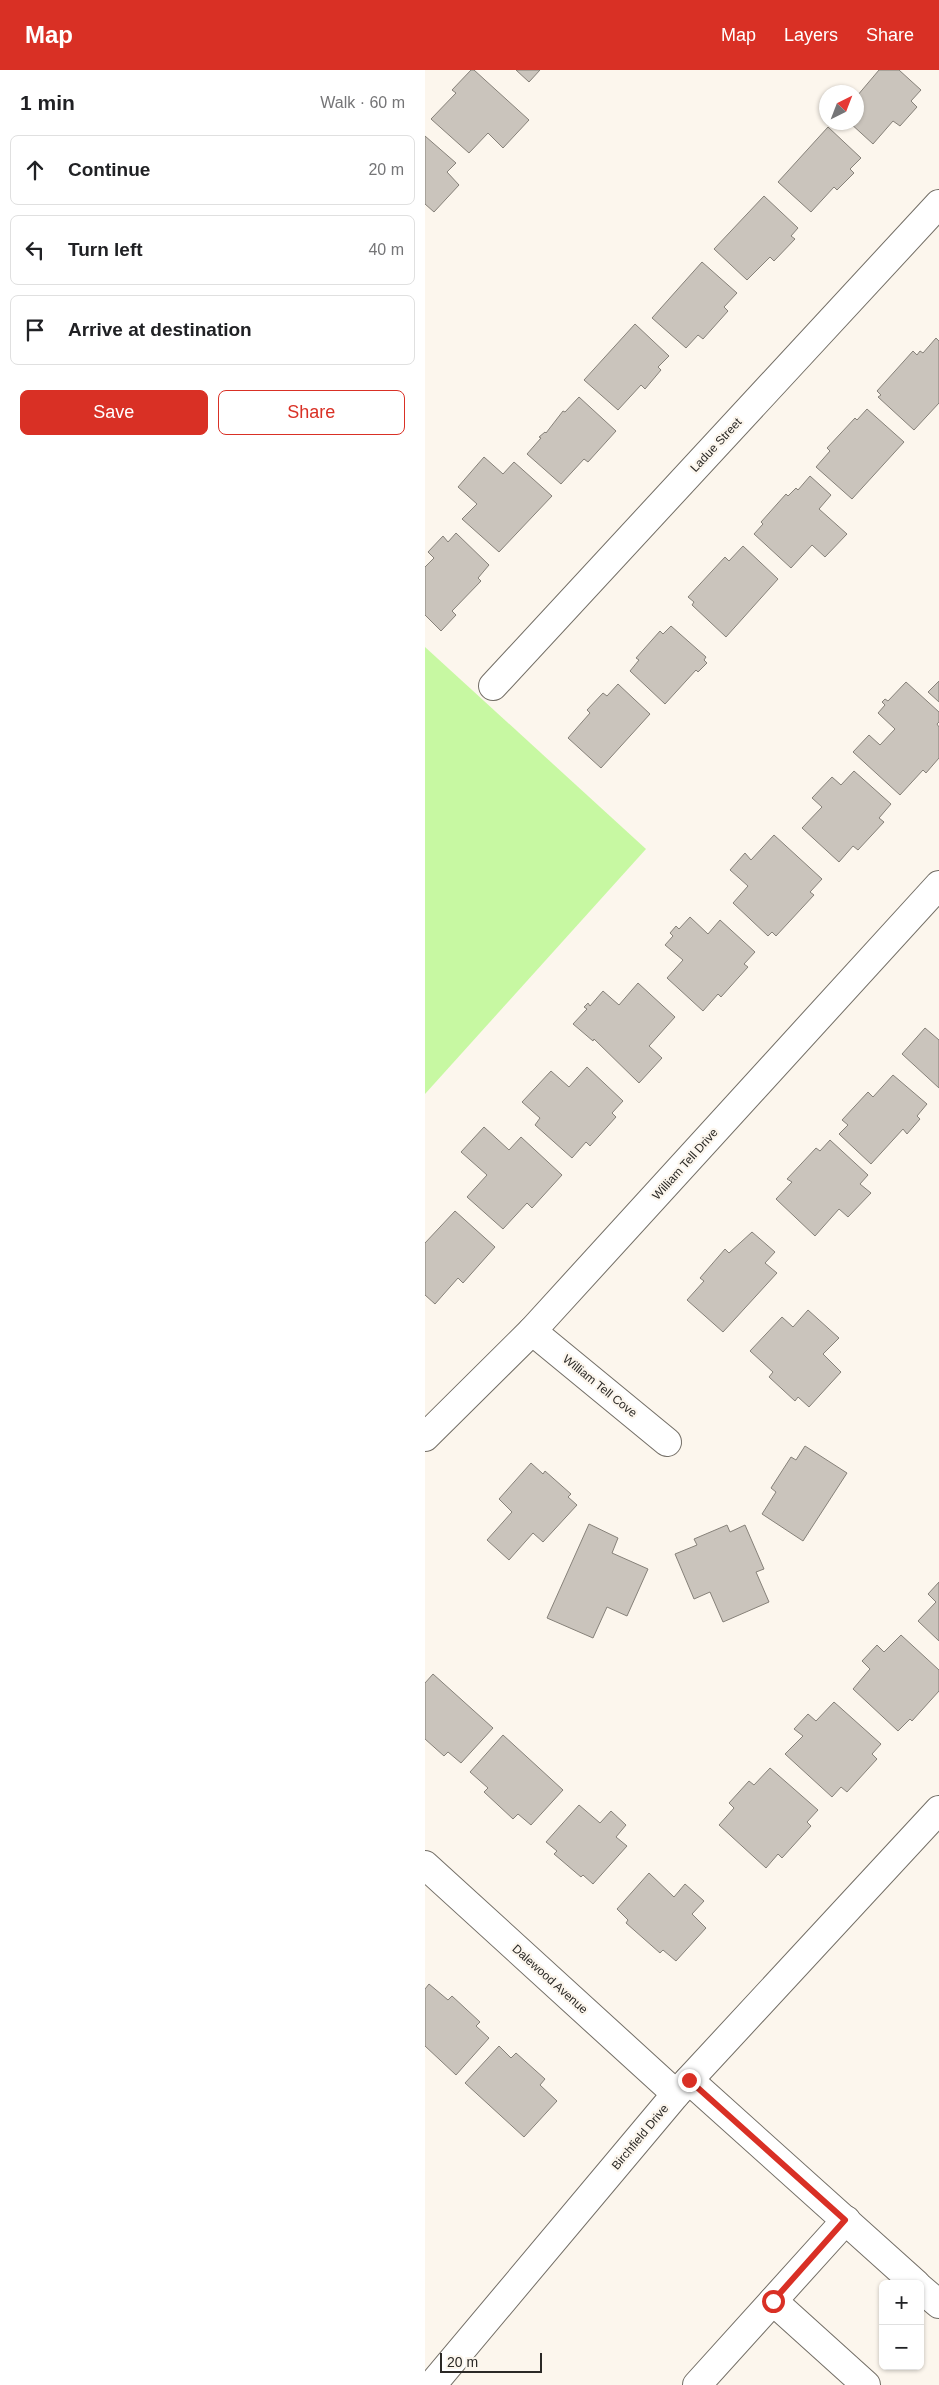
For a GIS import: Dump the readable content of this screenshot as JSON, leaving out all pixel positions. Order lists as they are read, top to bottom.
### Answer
{
  "streets": {
    "street": [
      "Ladue Street",
      "William Tell Drive",
      "William Tell Cove",
      "Dalewood Avenue",
      "Birchfield Drive"
    ]
  },
  "crossings": [
    ["William Tell Drive", "William Tell Cove"],
    ["Dalewood Avenue", "Birchfield Drive"]
  ],
  "scale_bar": "20 m",
  "north": "top right",
  "page": {
    "header": "Map",
    "nav": ["Map", "Layers", "Share"],
    "heading": ["1 min", "Walk · 60 m"],
    "list": [
      ["Continue", "20 m"],
      ["Turn left", "40 m"],
      "Arrive at destination"
    ],
    "buttons": ["Save", "Share"],
    "map_buttons": ["+", "−"],
    "scale": "20 m"
  }
}
